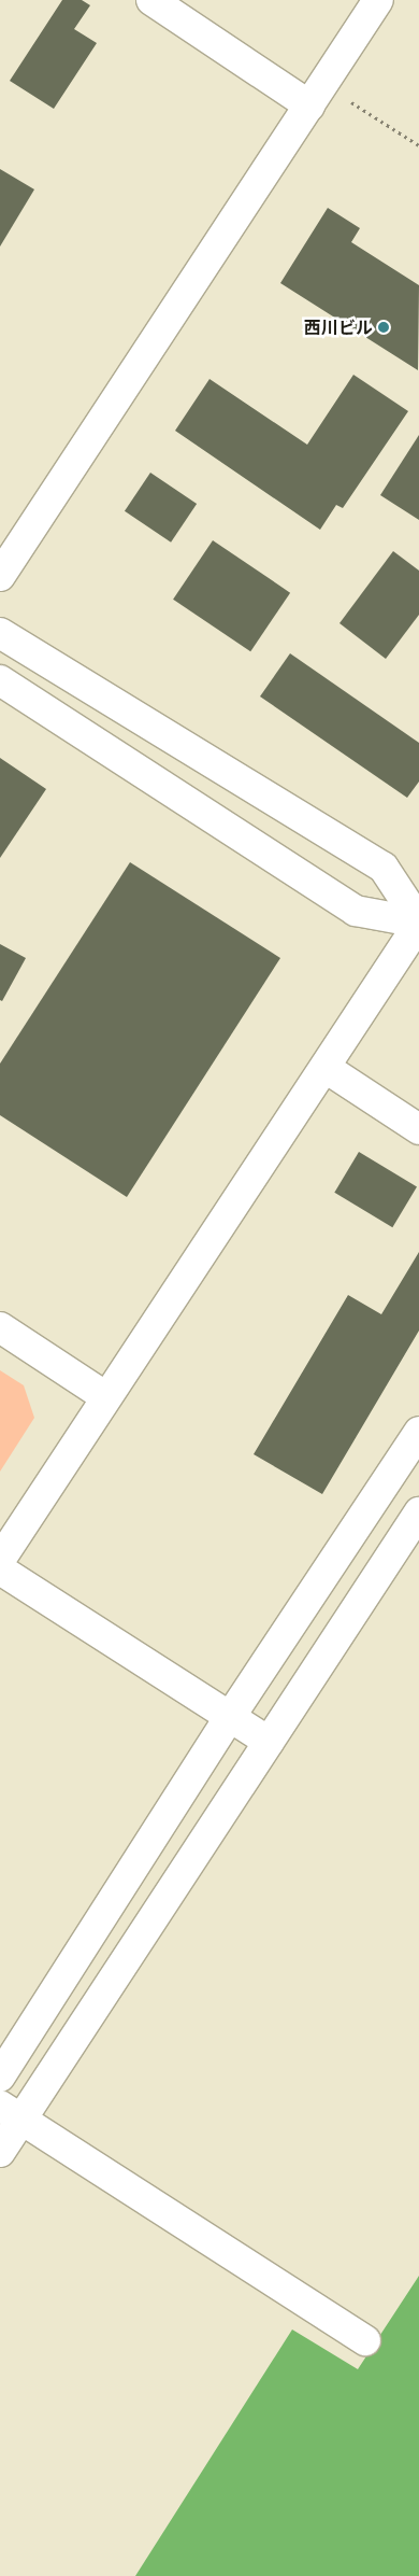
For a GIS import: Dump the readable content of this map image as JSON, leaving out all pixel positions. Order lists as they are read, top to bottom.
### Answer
{
  "places": ["西川ビル"]
}
